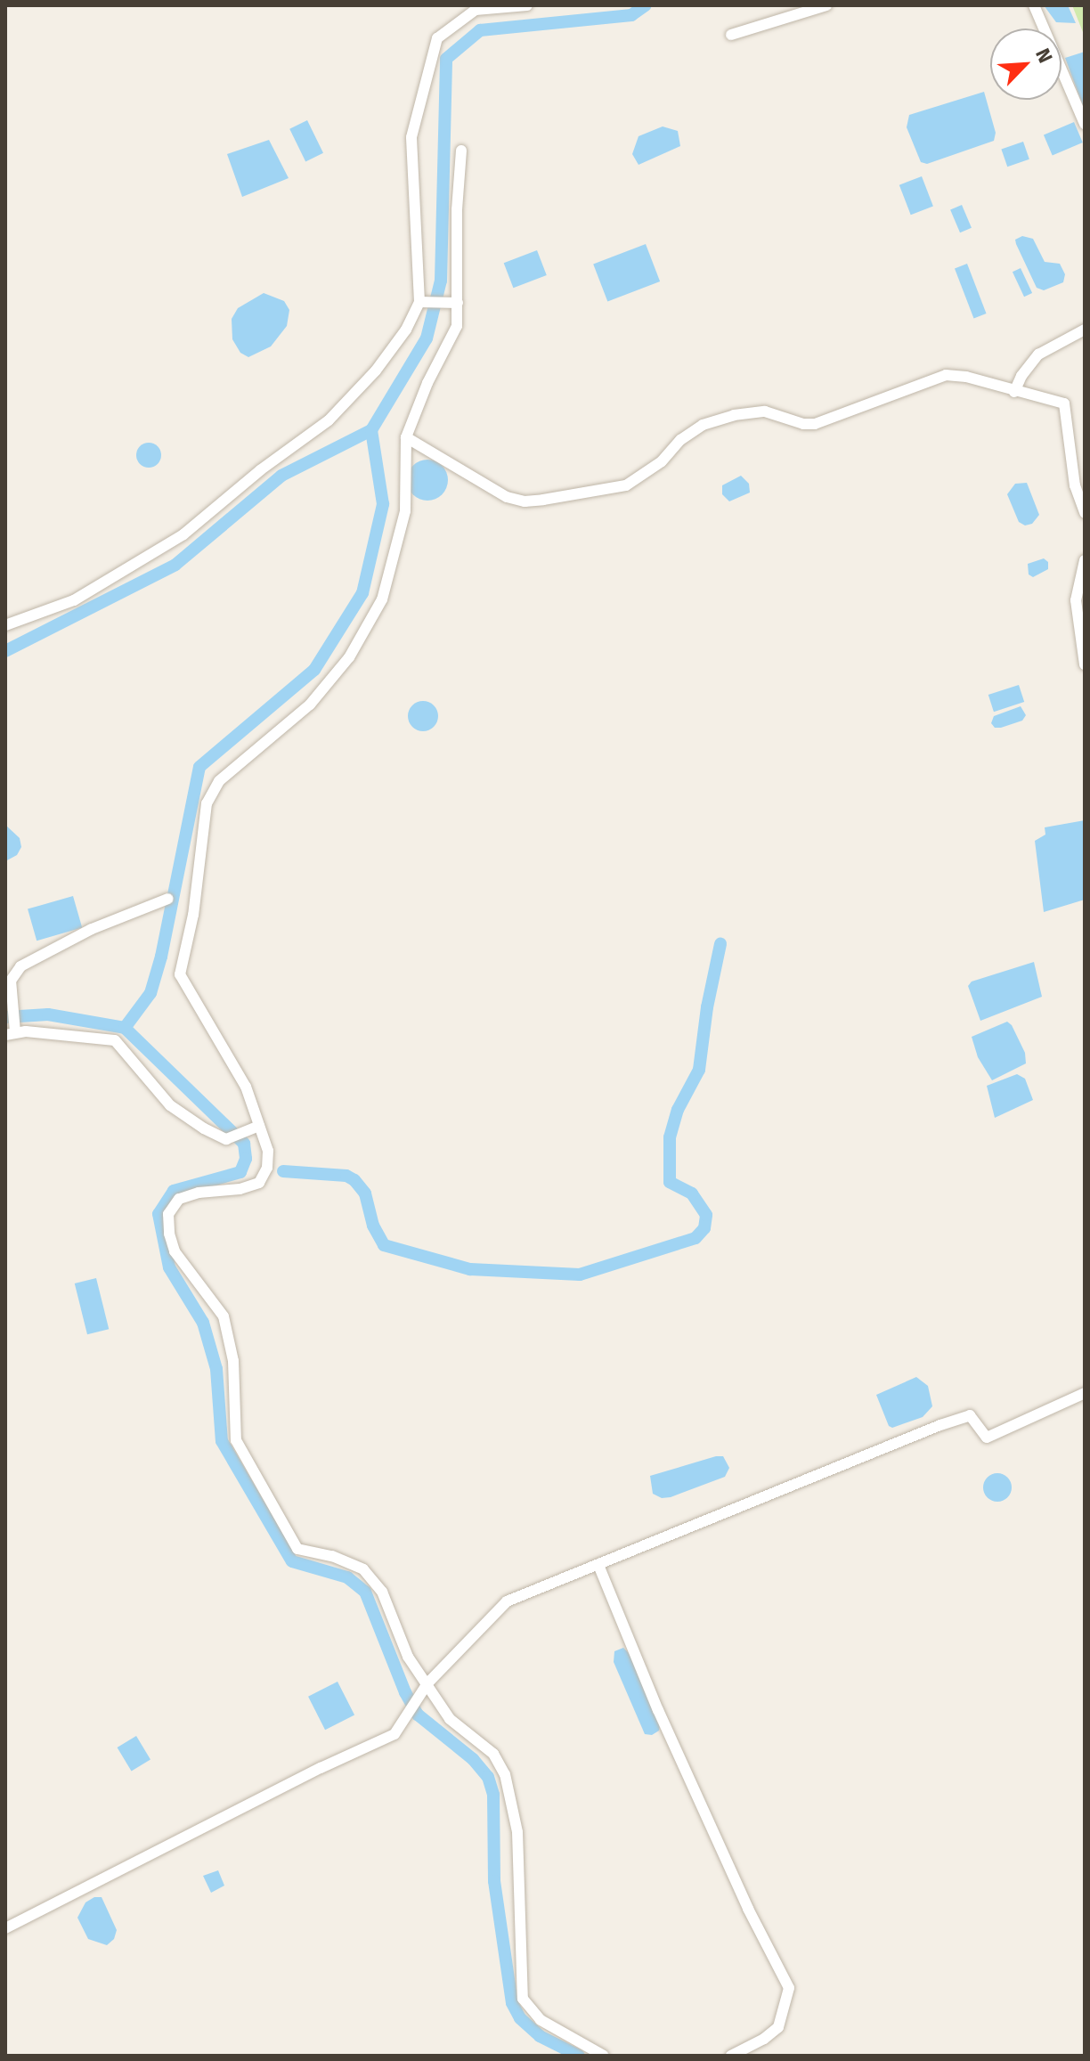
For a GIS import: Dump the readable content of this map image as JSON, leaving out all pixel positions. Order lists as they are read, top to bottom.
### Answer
{
  "north": "top right"
}
